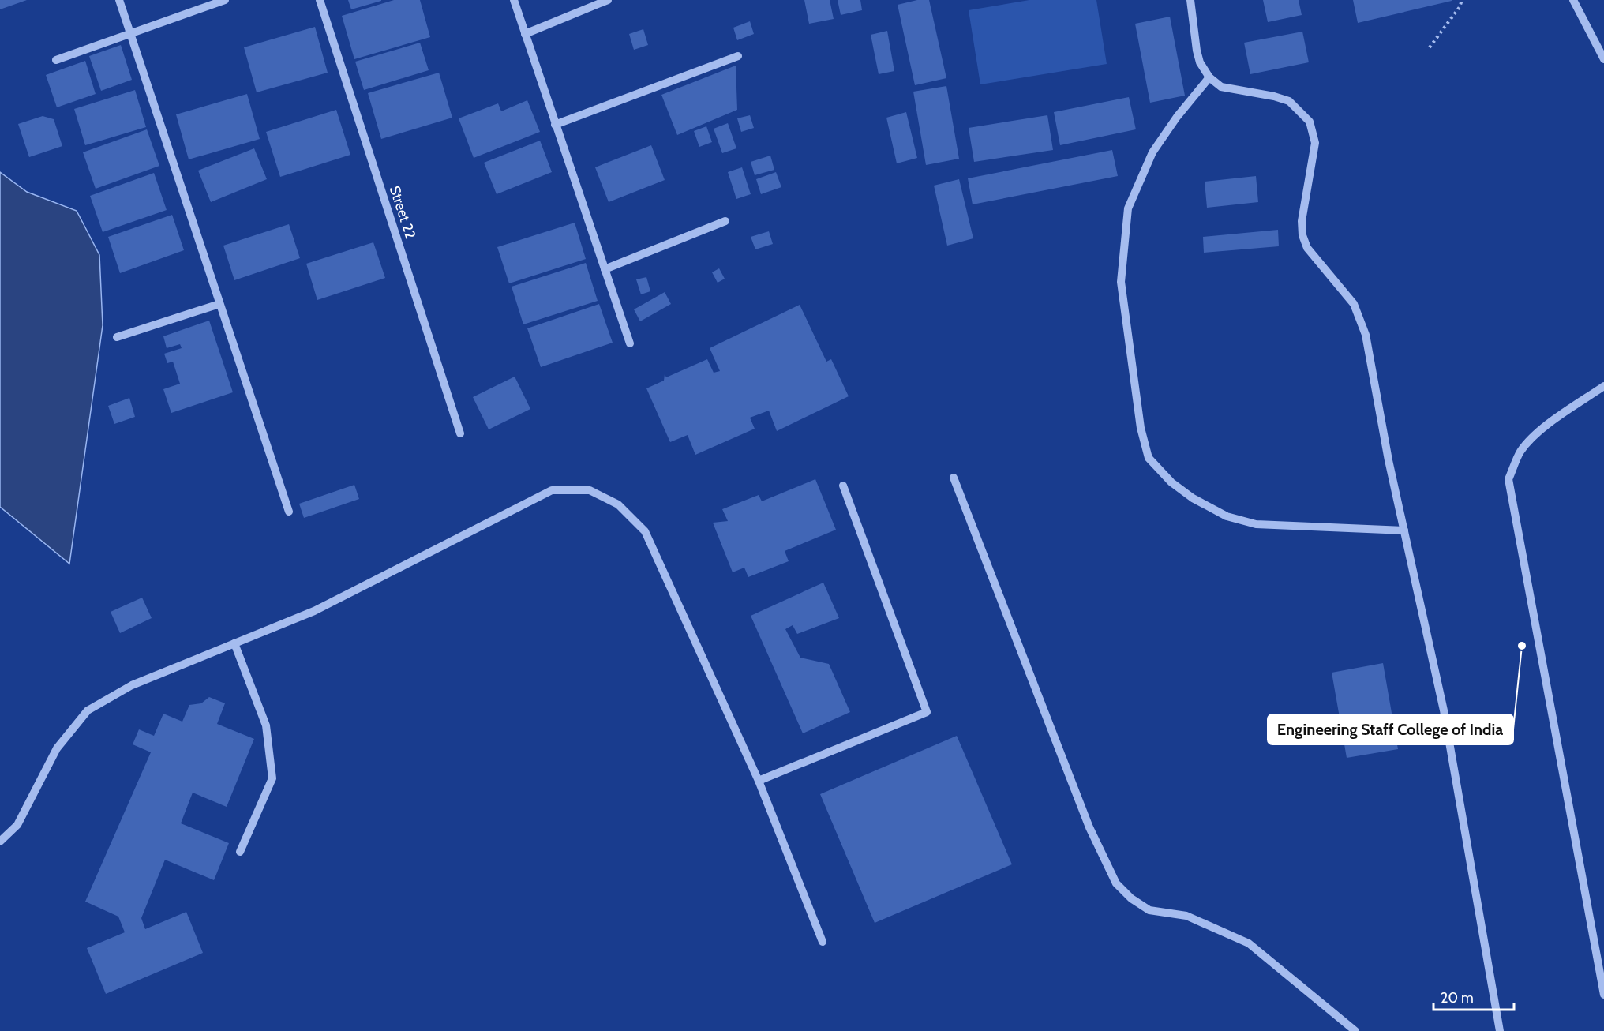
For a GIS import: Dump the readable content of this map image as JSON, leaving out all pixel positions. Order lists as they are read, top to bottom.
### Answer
{
  "streets": {
    "street": ["Street 22"]
  },
  "places": ["Engineering Staff College of India"],
  "scale_bar": "20 m"
}
